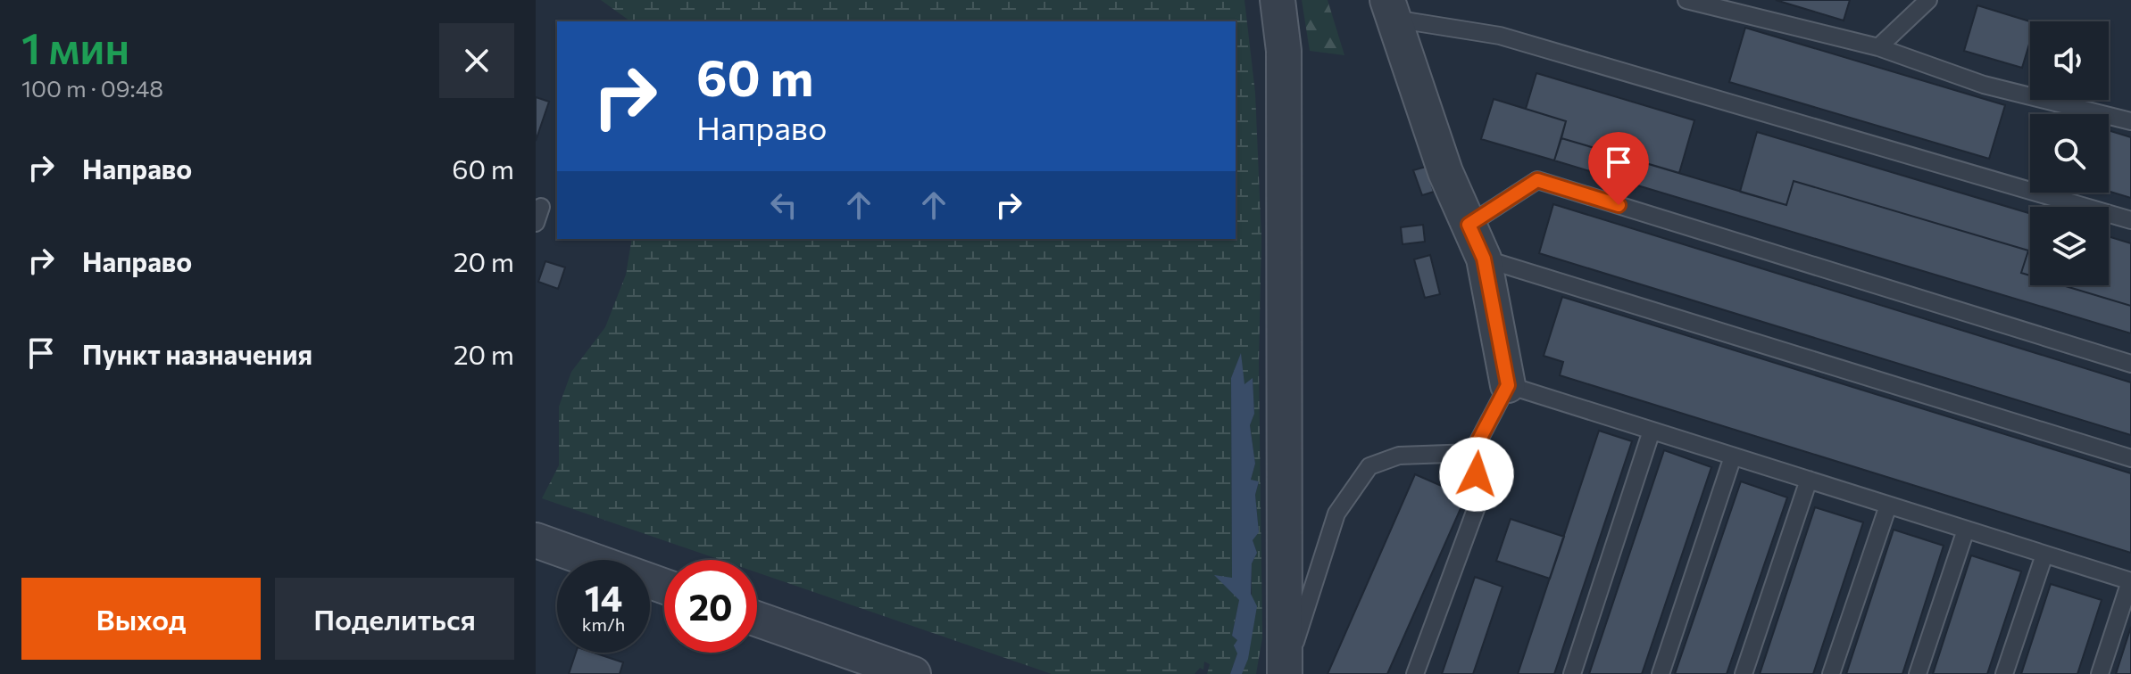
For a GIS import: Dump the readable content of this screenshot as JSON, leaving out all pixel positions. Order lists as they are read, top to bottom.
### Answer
{
  "page": {
    "heading": ["1 мин", "100 m · 09:48"],
    "turn": ["60 m", "Направо"],
    "list": [
      {
        "name": "Направо",
        "value": "60 m"
      },
      {
        "name": "Направо",
        "value": "20 m"
      },
      {
        "name": "Пункт назначения",
        "value": "20 m"
      }
    ],
    "speed": "14 km/h",
    "limit": "20",
    "buttons": ["Выход", "Поделиться"]
  }
}
